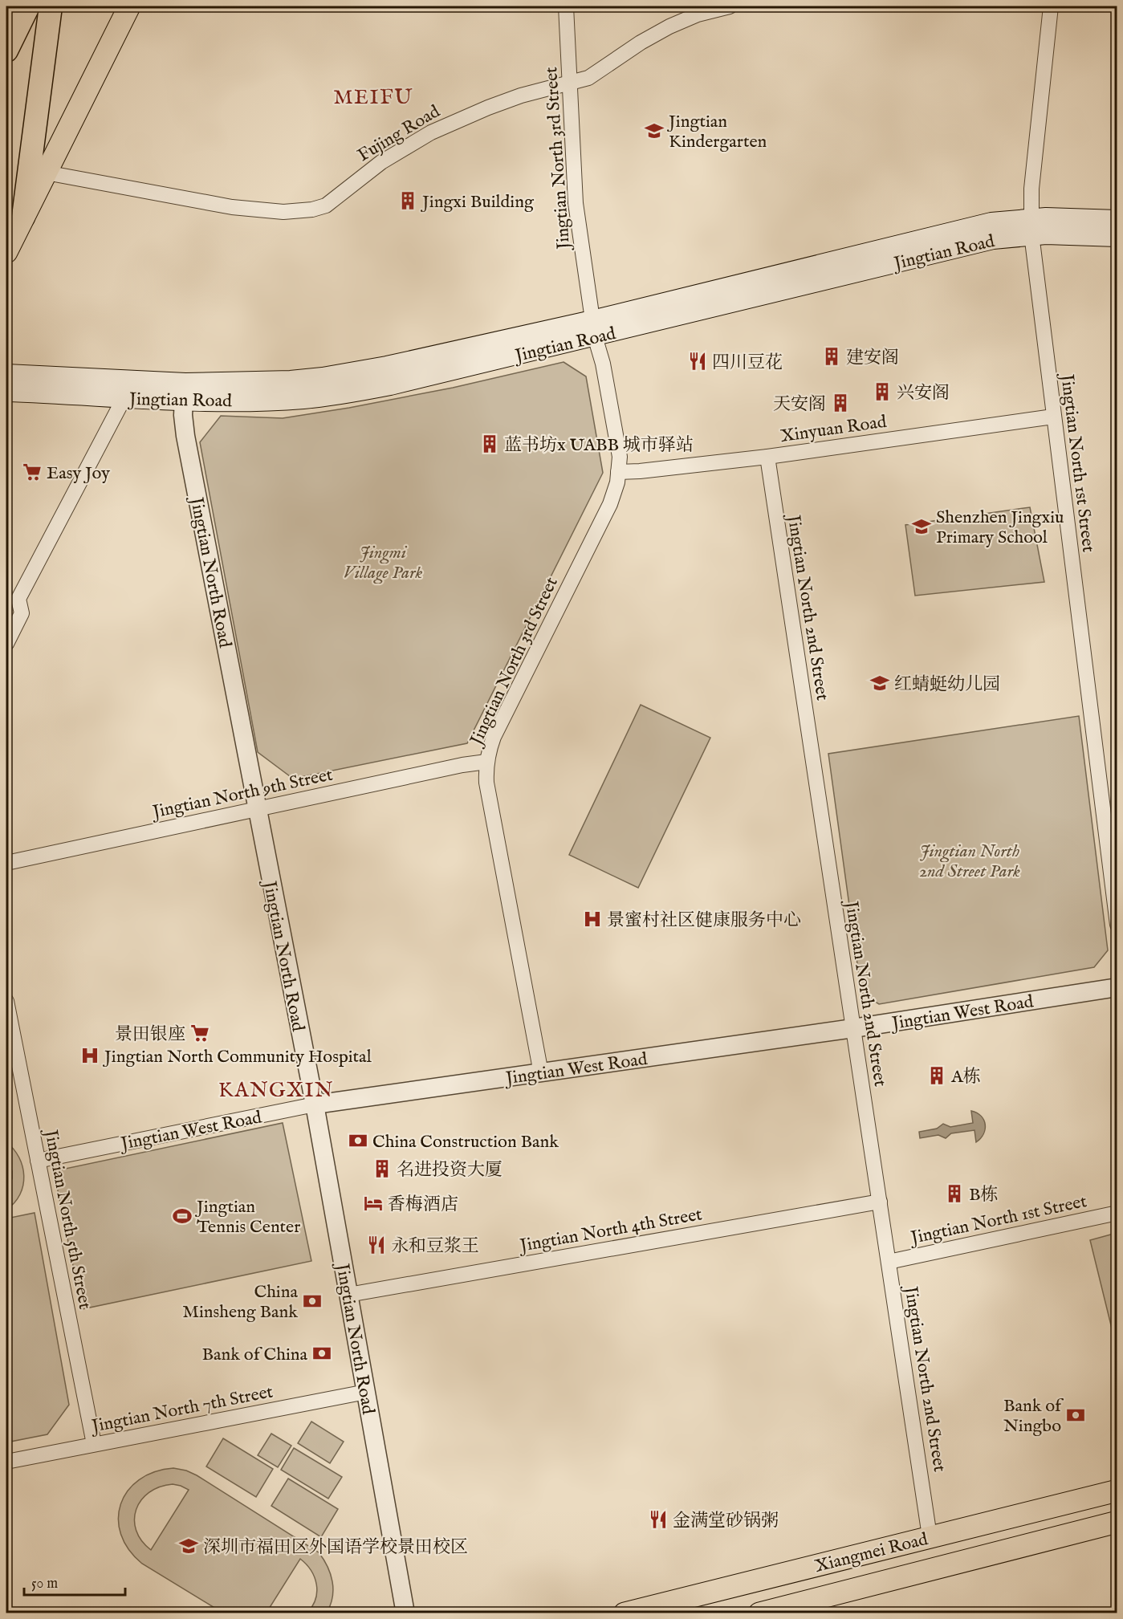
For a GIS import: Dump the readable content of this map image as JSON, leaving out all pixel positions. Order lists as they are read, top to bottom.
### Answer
{
  "streets": {
    "main road": ["Jingtian Road", "Xiangmei Road"],
    "street": [
      "Fujing Road",
      "Jingtian North 3rd Street",
      "Xinyuan Road",
      "Jingtian North 1st Street",
      "Jingtian North Road",
      "Jingtian North 2nd Street",
      "Jingtian North 9th Street",
      "Jingtian West Road",
      "Jingtian North 5th Street",
      "Jingtian North 4th Street",
      "Jingtian North 7th Street"
    ]
  },
  "crossings": [
    ["Fujing Road", "Jingtian North 3rd Street"],
    ["Jingtian North 3rd Street", "Jingtian Road"],
    ["Jingtian North 3rd Street", "Xinyuan Road"],
    ["Jingtian North 3rd Street", "Jingtian North 9th Street"],
    ["Jingtian North 3rd Street", "Jingtian West Road"],
    ["Jingtian Road", "Jingtian North 1st Street"],
    ["Jingtian Road", "Jingtian North Road"],
    ["Xinyuan Road", "Jingtian North 1st Street"],
    ["Xinyuan Road", "Jingtian North 2nd Street"],
    ["Jingtian North 1st Street", "Jingtian North 2nd Street"],
    ["Jingtian North Road", "Jingtian North 9th Street"],
    ["Jingtian North Road", "Jingtian West Road"],
    ["Jingtian North Road", "Jingtian North 4th Street"],
    ["Jingtian North Road", "Jingtian North 7th Street"],
    ["Jingtian North 2nd Street", "Jingtian West Road"],
    ["Jingtian North 2nd Street", "Jingtian North 4th Street"],
    ["Jingtian North 2nd Street", "Xiangmei Road"],
    ["Jingtian West Road", "Jingtian North 5th Street"],
    ["Jingtian North 5th Street", "Jingtian North 7th Street"]
  ],
  "districts": ["MEIFU", "KANGXIN"],
  "parks": ["Jingmi Village Park", "Jingtian North 2nd Street Park"],
  "places": {
    "school or university": [
      "Jingtian Kindergarten",
      "Shenzhen Jingxiu Primary School",
      "红蜻蜓幼儿园",
      "深圳市福田区外国语学校景田校区"
    ],
    "building": [
      "Jingxi Building",
      "建安阁",
      "兴安阁",
      "天安阁",
      "蓝书坊x UABB 城市驿站",
      "A栋",
      "名进投资大厦",
      "B栋"
    ],
    "restaurant": ["四川豆花", "永和豆浆王", "金满堂砂锅粥"],
    "supermarket": ["Easy Joy", "景田银座"],
    "hospital": ["景蜜村社区健康服务中心", "Jingtian North Community Hospital"],
    "bank": [
      "China Construction Bank",
      "China Minsheng Bank",
      "Bank of China",
      "Bank of Ningbo"
    ],
    "hotel": ["香梅酒店"],
    "sports": ["Jingtian Tennis Center"]
  },
  "scale_bar": "50 m"
}
